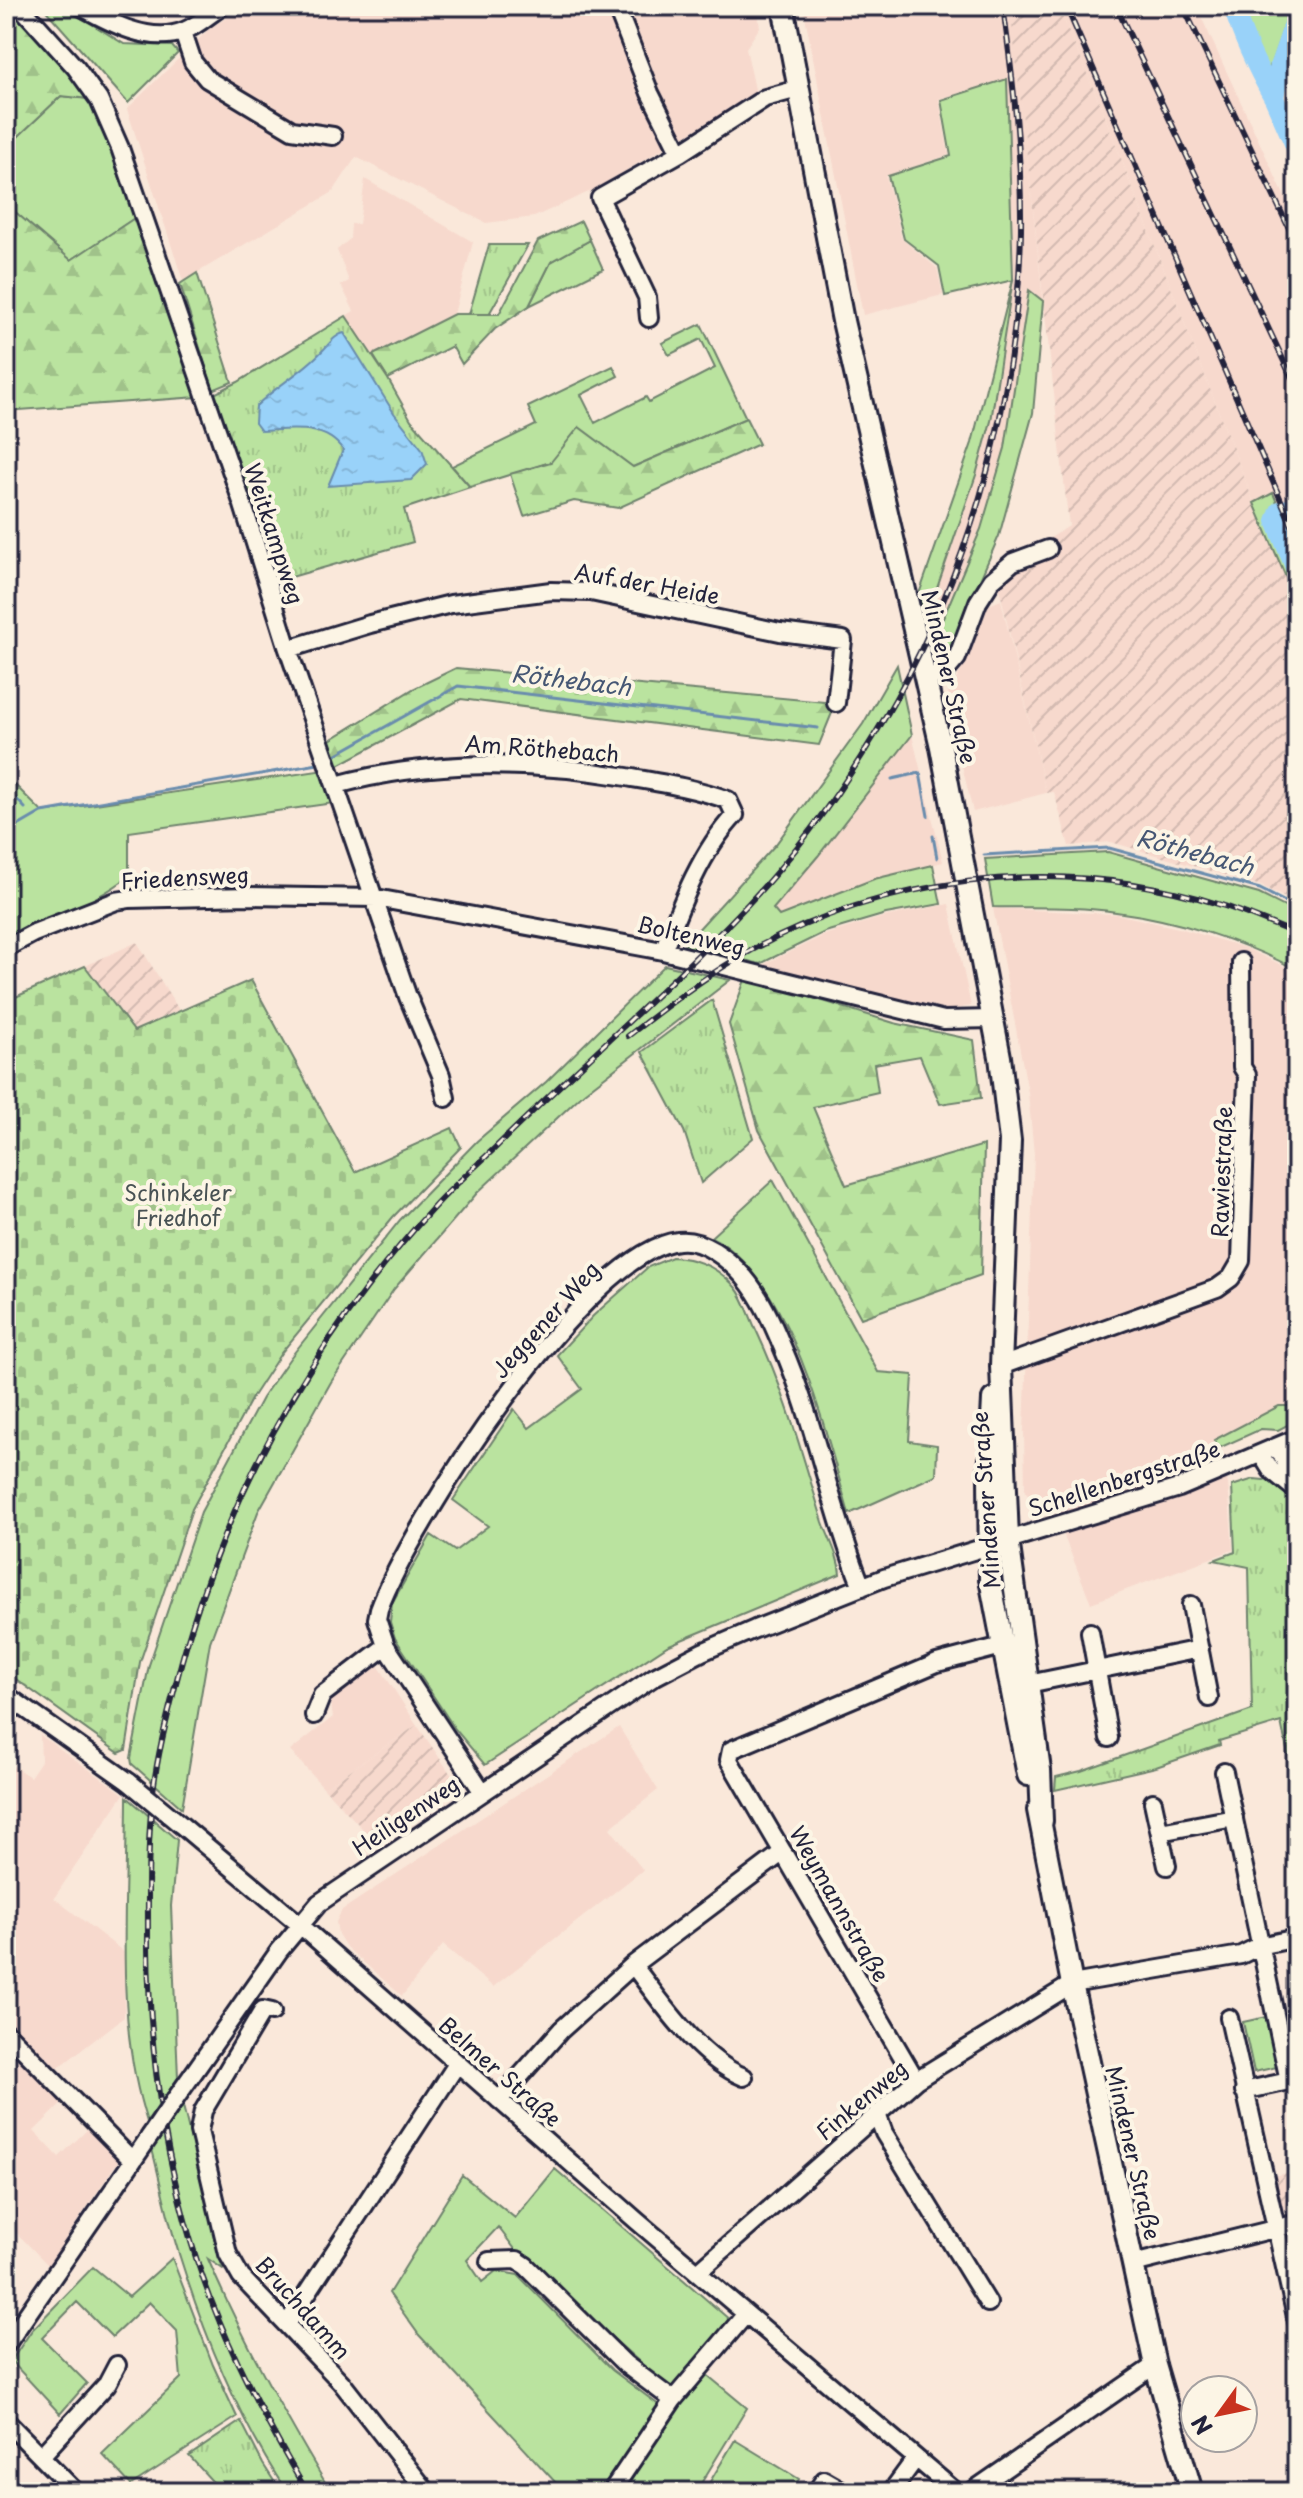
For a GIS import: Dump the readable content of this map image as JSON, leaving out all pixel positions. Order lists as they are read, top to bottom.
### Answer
{
  "streets": {
    "main road": ["Mindener Straße"],
    "street": [
      "Weitkampweg",
      "Auf der Heide",
      "Am Röthebach",
      "Friedensweg",
      "Boltenweg",
      "Rawiestraße",
      "Jeggener Weg",
      "Schellenbergstraße",
      "Heiligenweg",
      "Weymannstraße",
      "Belmer Straße",
      "Finkenweg",
      "Bruchdamm"
    ]
  },
  "crossings": [
    ["Weitkampweg", "Auf der Heide"],
    ["Weitkampweg", "Am Röthebach"],
    ["Weitkampweg", "Friedensweg"],
    ["Weitkampweg", "Boltenweg"],
    ["Mindener Straße", "Boltenweg"],
    ["Mindener Straße", "Rawiestraße"],
    ["Mindener Straße", "Schellenbergstraße"],
    ["Mindener Straße", "Heiligenweg"],
    ["Mindener Straße", "Weymannstraße"],
    ["Mindener Straße", "Finkenweg"],
    ["Am Röthebach", "Boltenweg"],
    ["Friedensweg", "Boltenweg"],
    ["Jeggener Weg", "Heiligenweg"],
    ["Schellenbergstraße", "Heiligenweg"],
    ["Heiligenweg", "Belmer Straße"],
    ["Weymannstraße", "Finkenweg"],
    ["Belmer Straße", "Finkenweg"]
  ],
  "water": ["Röthebach"],
  "parks": ["Schinkeler Friedhof"],
  "north": "bottom left"
}
